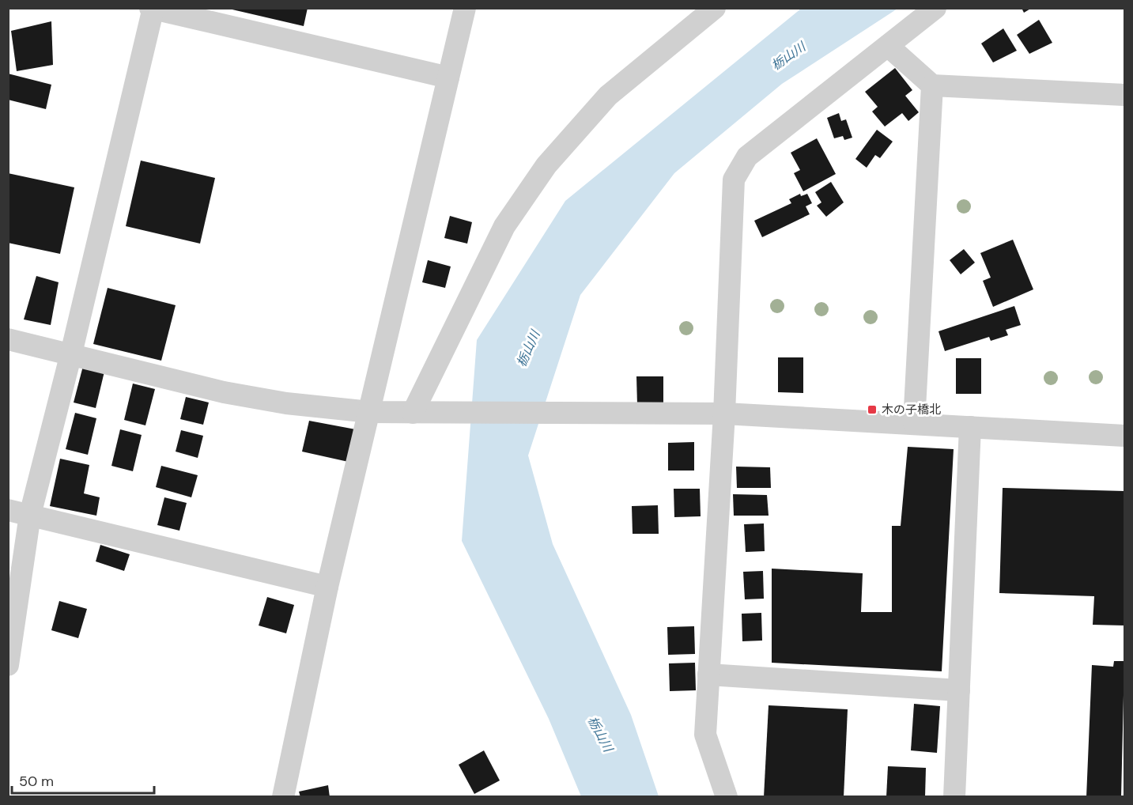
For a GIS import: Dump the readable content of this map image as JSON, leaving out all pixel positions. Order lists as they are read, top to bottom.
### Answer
{
  "water": ["栃山川"],
  "places": {
    "transit": ["木の子橋北"]
  },
  "scale_bar": "50 m"
}
